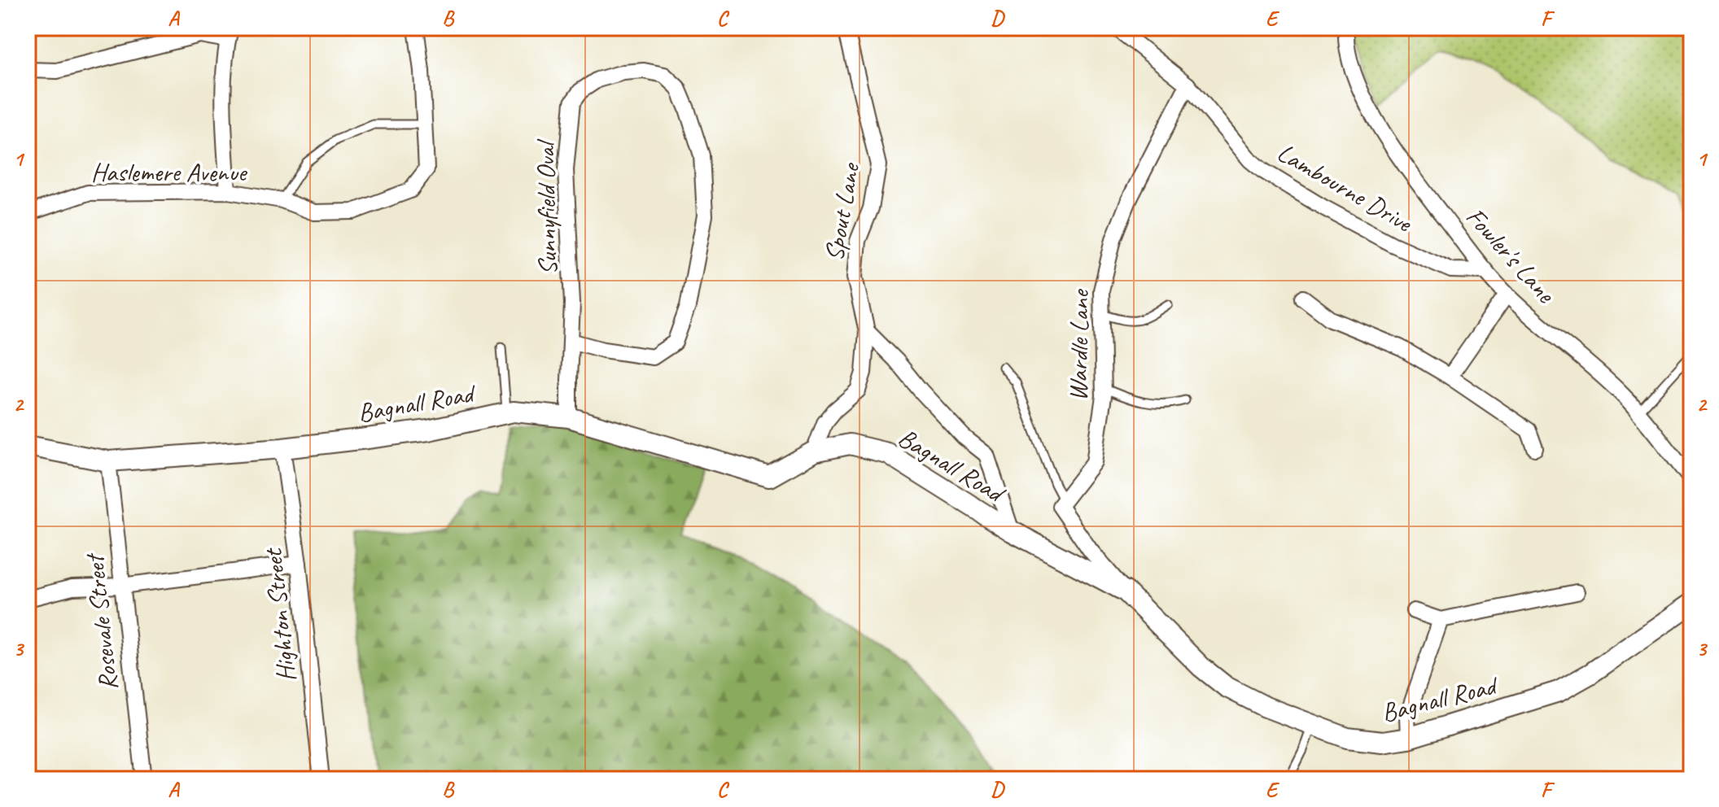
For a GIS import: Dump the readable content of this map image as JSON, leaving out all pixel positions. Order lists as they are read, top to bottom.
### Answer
{
  "streets": {
    "street": [
      "Haslemere Avenue",
      "Lambourne Drive",
      "Sunnyfield Oval",
      "Spout Lane",
      "Fowler's Lane",
      "Wardle Lane",
      "Bagnall Road",
      "Highton Street",
      "Rosevale Street"
    ]
  },
  "crossings": [
    ["Lambourne Drive", "Fowler's Lane"],
    ["Lambourne Drive", "Wardle Lane"],
    ["Sunnyfield Oval", "Bagnall Road"],
    ["Spout Lane", "Bagnall Road"],
    ["Bagnall Road", "Highton Street"],
    ["Bagnall Road", "Rosevale Street"]
  ],
  "grid": {
    "columns": [
      "A",
      "B",
      "C",
      "D",
      "E",
      "F"
    ],
    "rows": ["1", "2", "3"]
  }
}
